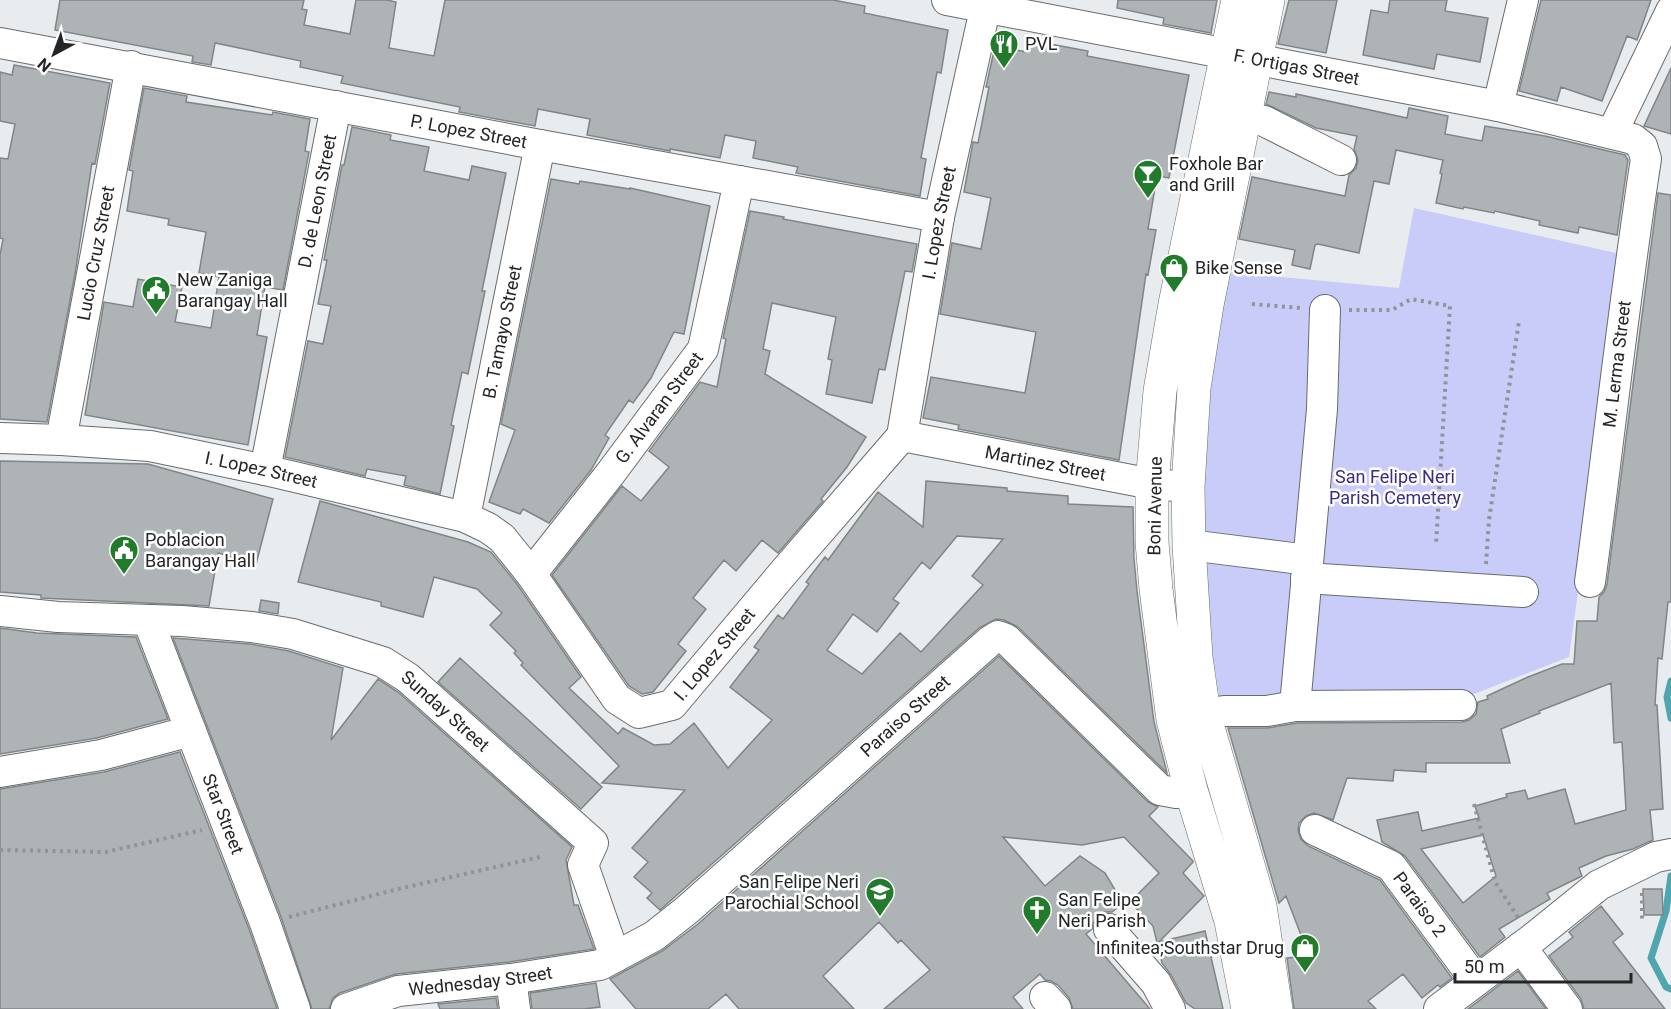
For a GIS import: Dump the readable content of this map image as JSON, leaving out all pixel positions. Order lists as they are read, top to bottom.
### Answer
{
  "streets": {
    "main road": ["Boni Avenue"],
    "street": [
      "F. Ortigas Street",
      "P. Lopez Street",
      "D. de Leon Street",
      "I. Lopez Street",
      "Lucio Cruz Street",
      "B. Tamayo Street",
      "M. Lerma Street",
      "G. Alvaran Street",
      "Martinez Street",
      "Sunday Street",
      "Paraiso Street",
      "Star Street",
      "Paraiso 2",
      "Wednesday Street"
    ]
  },
  "crossings": [
    ["F. Ortigas Street", "I. Lopez Street"],
    ["F. Ortigas Street", "M. Lerma Street"],
    ["F. Ortigas Street", "Boni Avenue"],
    ["P. Lopez Street", "D. de Leon Street"],
    ["P. Lopez Street", "I. Lopez Street"],
    ["P. Lopez Street", "Lucio Cruz Street"],
    ["P. Lopez Street", "B. Tamayo Street"],
    ["P. Lopez Street", "G. Alvaran Street"],
    ["D. de Leon Street", "I. Lopez Street"],
    ["I. Lopez Street", "Lucio Cruz Street"],
    ["I. Lopez Street", "B. Tamayo Street"],
    ["I. Lopez Street", "G. Alvaran Street"],
    ["I. Lopez Street", "Martinez Street"],
    ["Martinez Street", "Boni Avenue"],
    ["Boni Avenue", "Paraiso Street"],
    ["Sunday Street", "Paraiso Street"],
    ["Sunday Street", "Star Street"],
    ["Sunday Street", "Wednesday Street"],
    ["Paraiso Street", "Wednesday Street"]
  ],
  "parks": ["San Felipe Neri Parish Cemetery"],
  "places": {
    "restaurant": ["PVL"],
    "bar": ["Foxhole Bar and Grill"],
    "shop": ["Bike Sense", "Infinitea;Southstar Drug"],
    "public building": ["New Zaniga Barangay Hall", "Poblacion Barangay Hall"],
    "school or university": ["San Felipe Neri Parochial School"],
    "church": ["San Felipe Neri Parish"]
  },
  "scale_bar": "50 m",
  "north": "bottom left"
}
